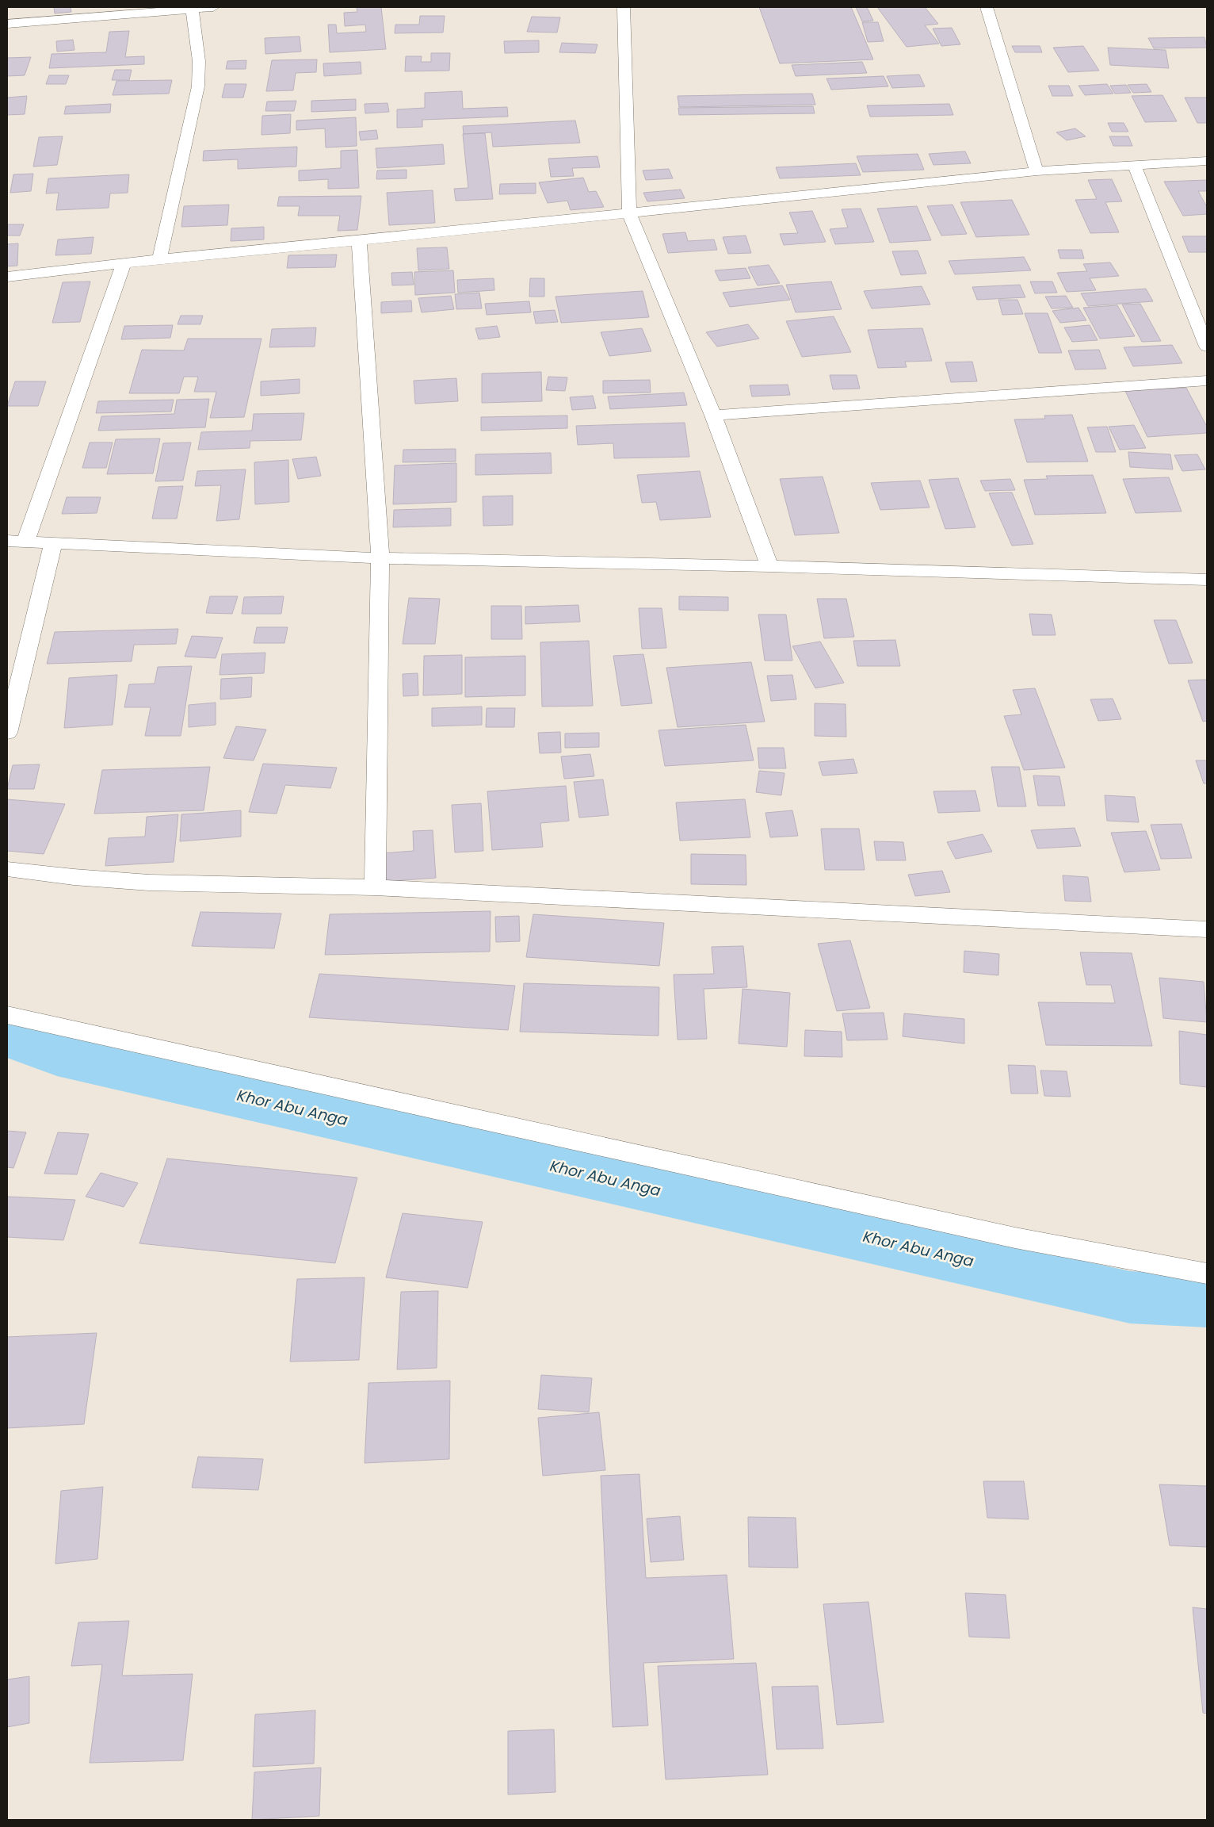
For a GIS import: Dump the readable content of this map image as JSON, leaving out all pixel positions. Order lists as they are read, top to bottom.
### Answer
{
  "water": ["Khor Abu Anga"]
}
